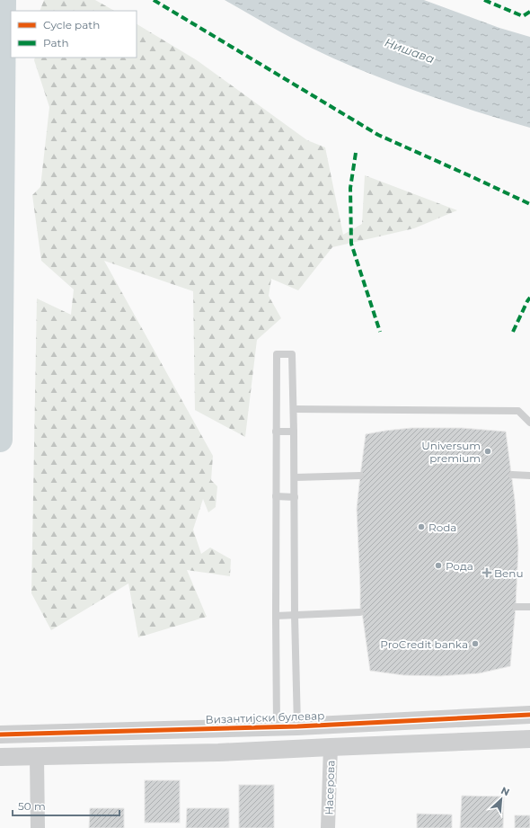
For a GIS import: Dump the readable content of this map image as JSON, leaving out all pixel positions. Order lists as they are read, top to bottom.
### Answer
{
  "streets": {
    "street": ["Византијски булевар", "Насерова"]
  },
  "water": ["Нишава"],
  "places": {
    "other": [
      "Universum premium",
      "Roda",
      "Рода",
      "ProCredit banka"
    ],
    "health": ["Benu"]
  },
  "legend": ["Cycle path", "Path"],
  "scale_bar": "50 m",
  "north": "top right"
}
